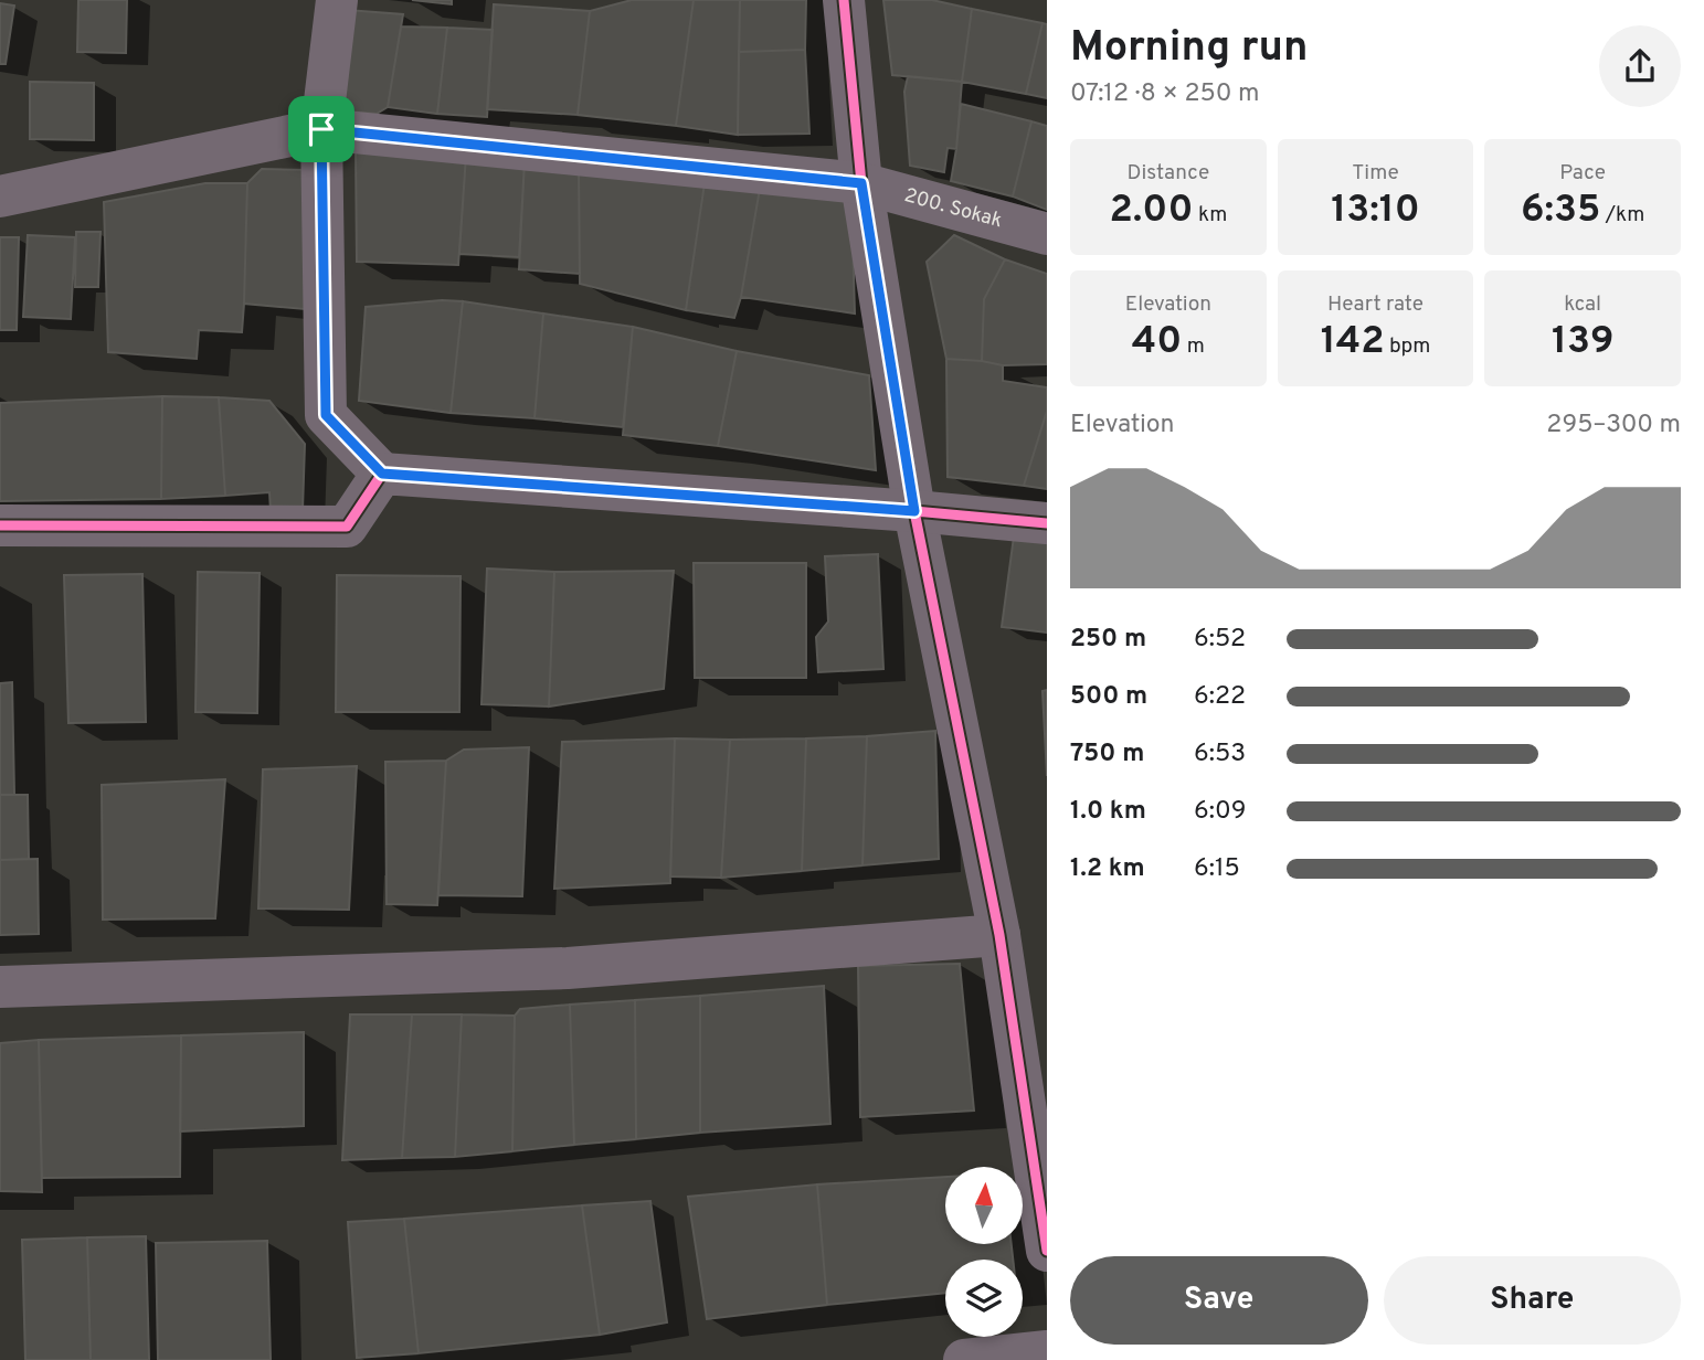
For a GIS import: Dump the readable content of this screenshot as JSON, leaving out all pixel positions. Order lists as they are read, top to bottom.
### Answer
{
  "streets": {
    "street": ["200. Sokak"]
  },
  "north": "top",
  "page": {
    "heading": ["Morning run", "07:12 · 8 × 250 m"],
    "stats": [
      ["Distance", "2.00 km"],
      ["Time", "13:10"],
      ["Pace", "6:35 /km"],
      ["Elevation", "40 m"],
      ["Heart rate", "142 bpm"],
      ["kcal", "139"]
    ],
    "chart": ["Elevation", "295–300 m"],
    "list": [
      {
        "name": "250 m",
        "note": "6:52"
      },
      {
        "name": "500 m",
        "note": "6:22"
      },
      {
        "name": "750 m",
        "note": "6:53"
      },
      {
        "name": "1.0 km",
        "note": "6:09"
      },
      {
        "name": "1.2 km",
        "note": "6:15"
      }
    ],
    "buttons": ["Save", "Share"]
  }
}
